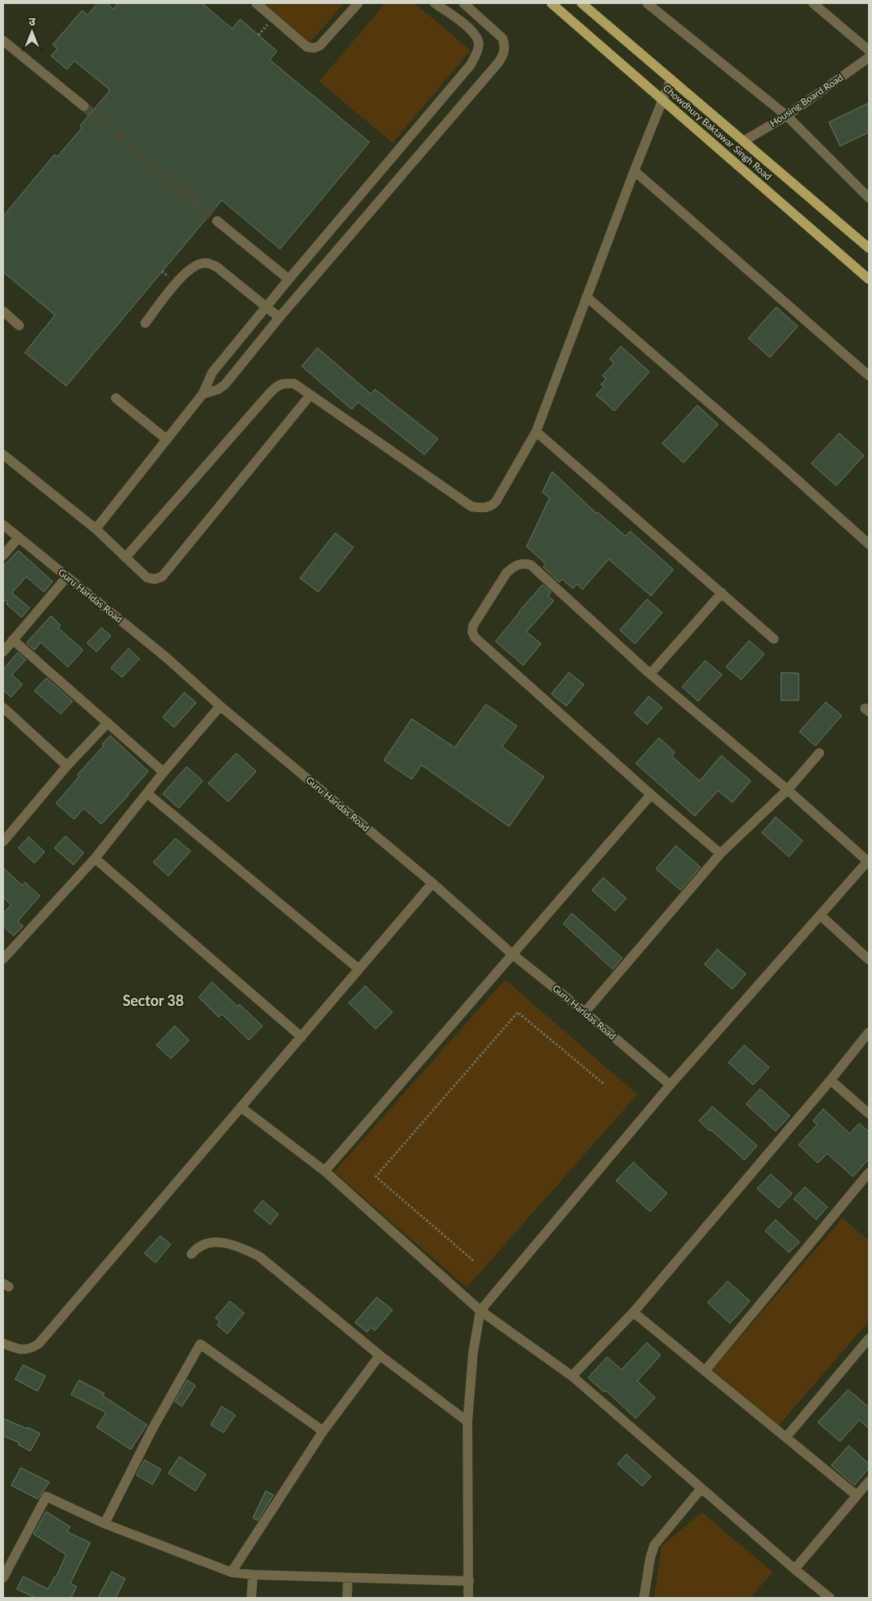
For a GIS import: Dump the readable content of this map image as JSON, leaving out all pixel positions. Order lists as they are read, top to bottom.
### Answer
{
  "streets": {
    "main road": ["Chowdhury Baktawar Singh Road"],
    "street": ["Housing Board Road", "Guru Haridas Road"]
  },
  "crossings": [
    ["Housing Board Road", "Chowdhury Baktawar Singh Road"]
  ],
  "districts": ["Sector 38"],
  "north": "top"
}
